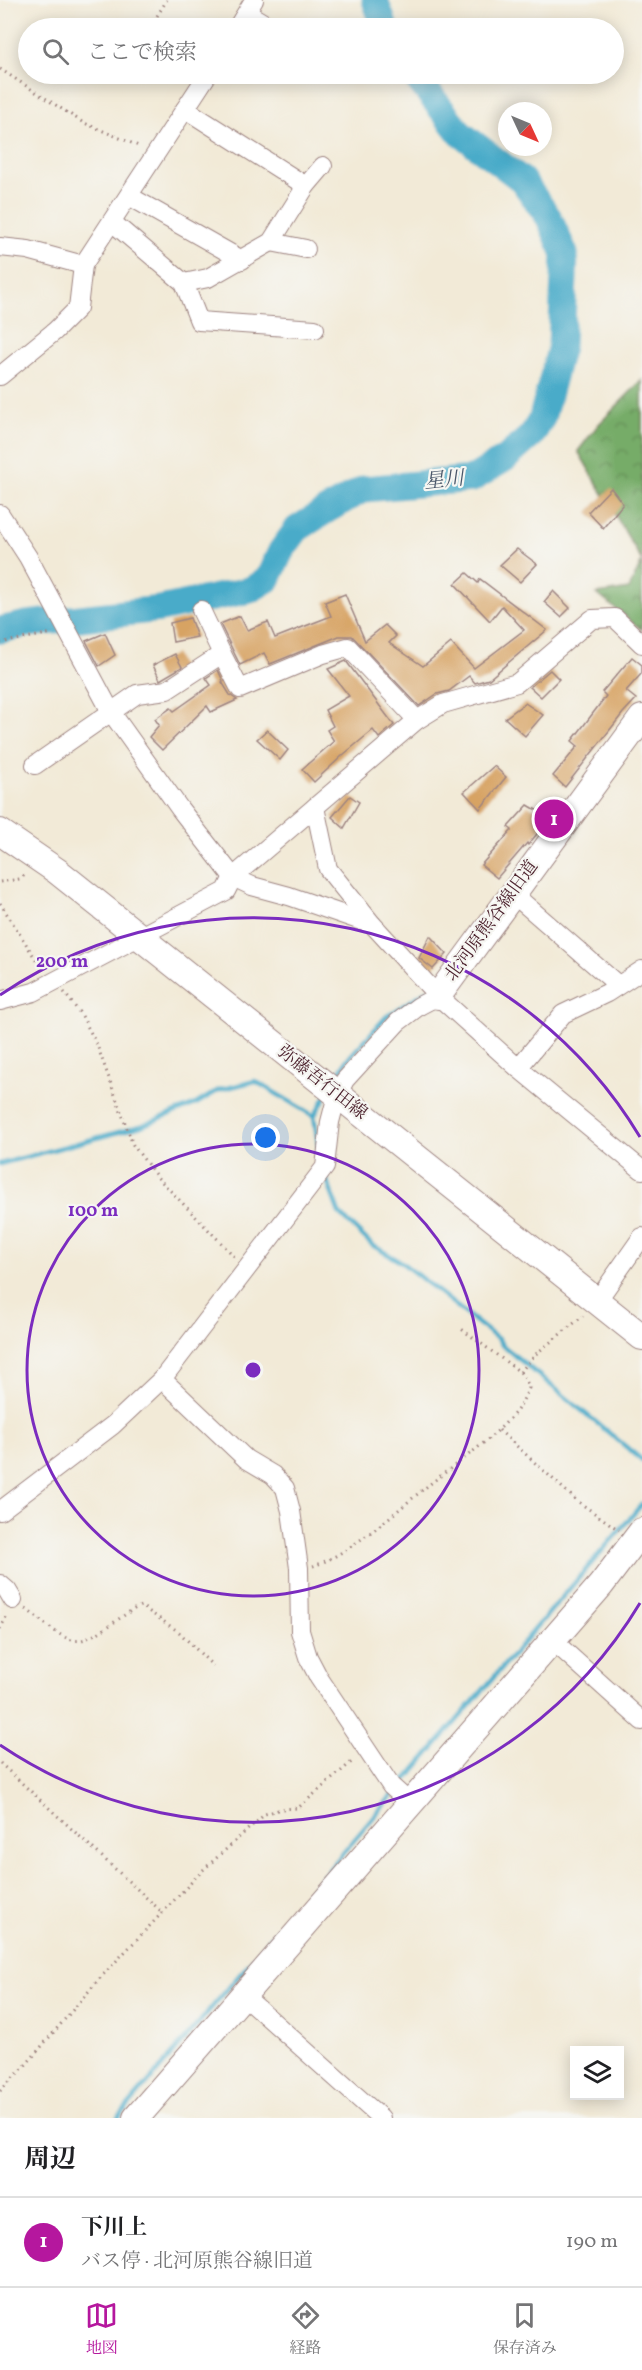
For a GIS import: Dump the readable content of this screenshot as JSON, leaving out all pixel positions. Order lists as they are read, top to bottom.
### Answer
{
  "streets": {
    "street": ["北河原熊谷線旧道", "弥藤吾行田線"]
  },
  "water": ["星川"],
  "north": "bottom right",
  "page": {
    "search": "ここで検索",
    "pins": "1",
    "heading": "周辺",
    "list": [
      {
        "mark": "1",
        "name": "下川上",
        "note": "バス停 · 北河原熊谷線旧道",
        "value": "190 m"
      }
    ],
    "nav": ["地図", "経路", "保存済み"]
  },
  "rings": ["200 m", "100 m"]
}
